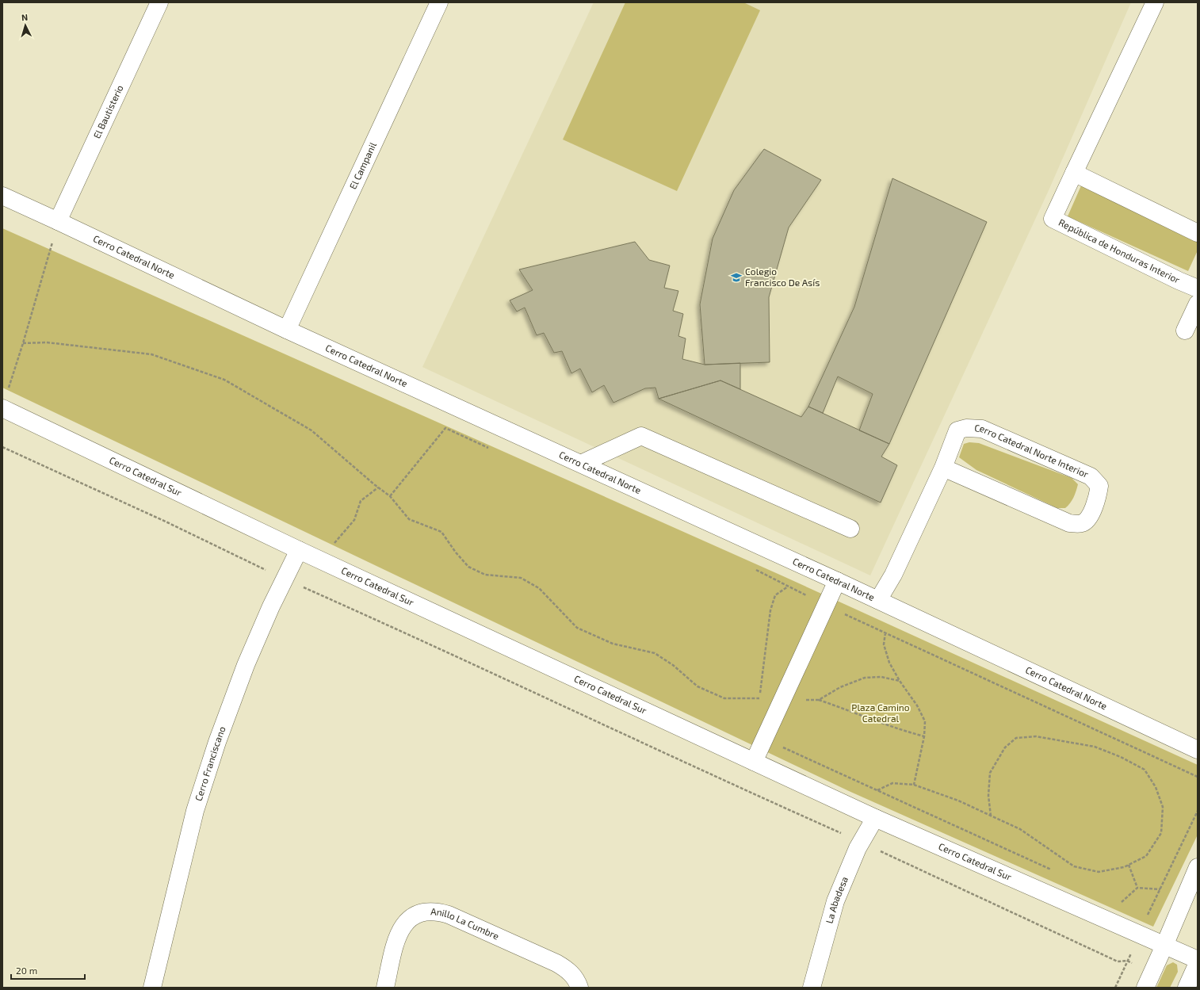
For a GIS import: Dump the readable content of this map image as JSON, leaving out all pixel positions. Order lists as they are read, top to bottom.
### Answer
{
  "streets": {
    "street": [
      "El Bautisterio",
      "El Campanil",
      "República de Honduras Interior",
      "Cerro Catedral Norte",
      "Cerro Catedral Norte Interior",
      "Cerro Catedral Sur",
      "Cerro Franciscano",
      "La Abadesa",
      "Anillo La Cumbre"
    ]
  },
  "crossings": [
    ["El Bautisterio", "Cerro Catedral Norte"],
    ["El Campanil", "Cerro Catedral Norte"],
    ["Cerro Catedral Norte", "Cerro Catedral Norte Interior"],
    ["Cerro Catedral Sur", "Cerro Franciscano"],
    ["Cerro Catedral Sur", "La Abadesa"]
  ],
  "parks": ["Plaza Camino Catedral"],
  "places": {
    "school or university": ["Colegio Francisco De Asís"]
  },
  "scale_bar": "20 m",
  "north": "top"
}
